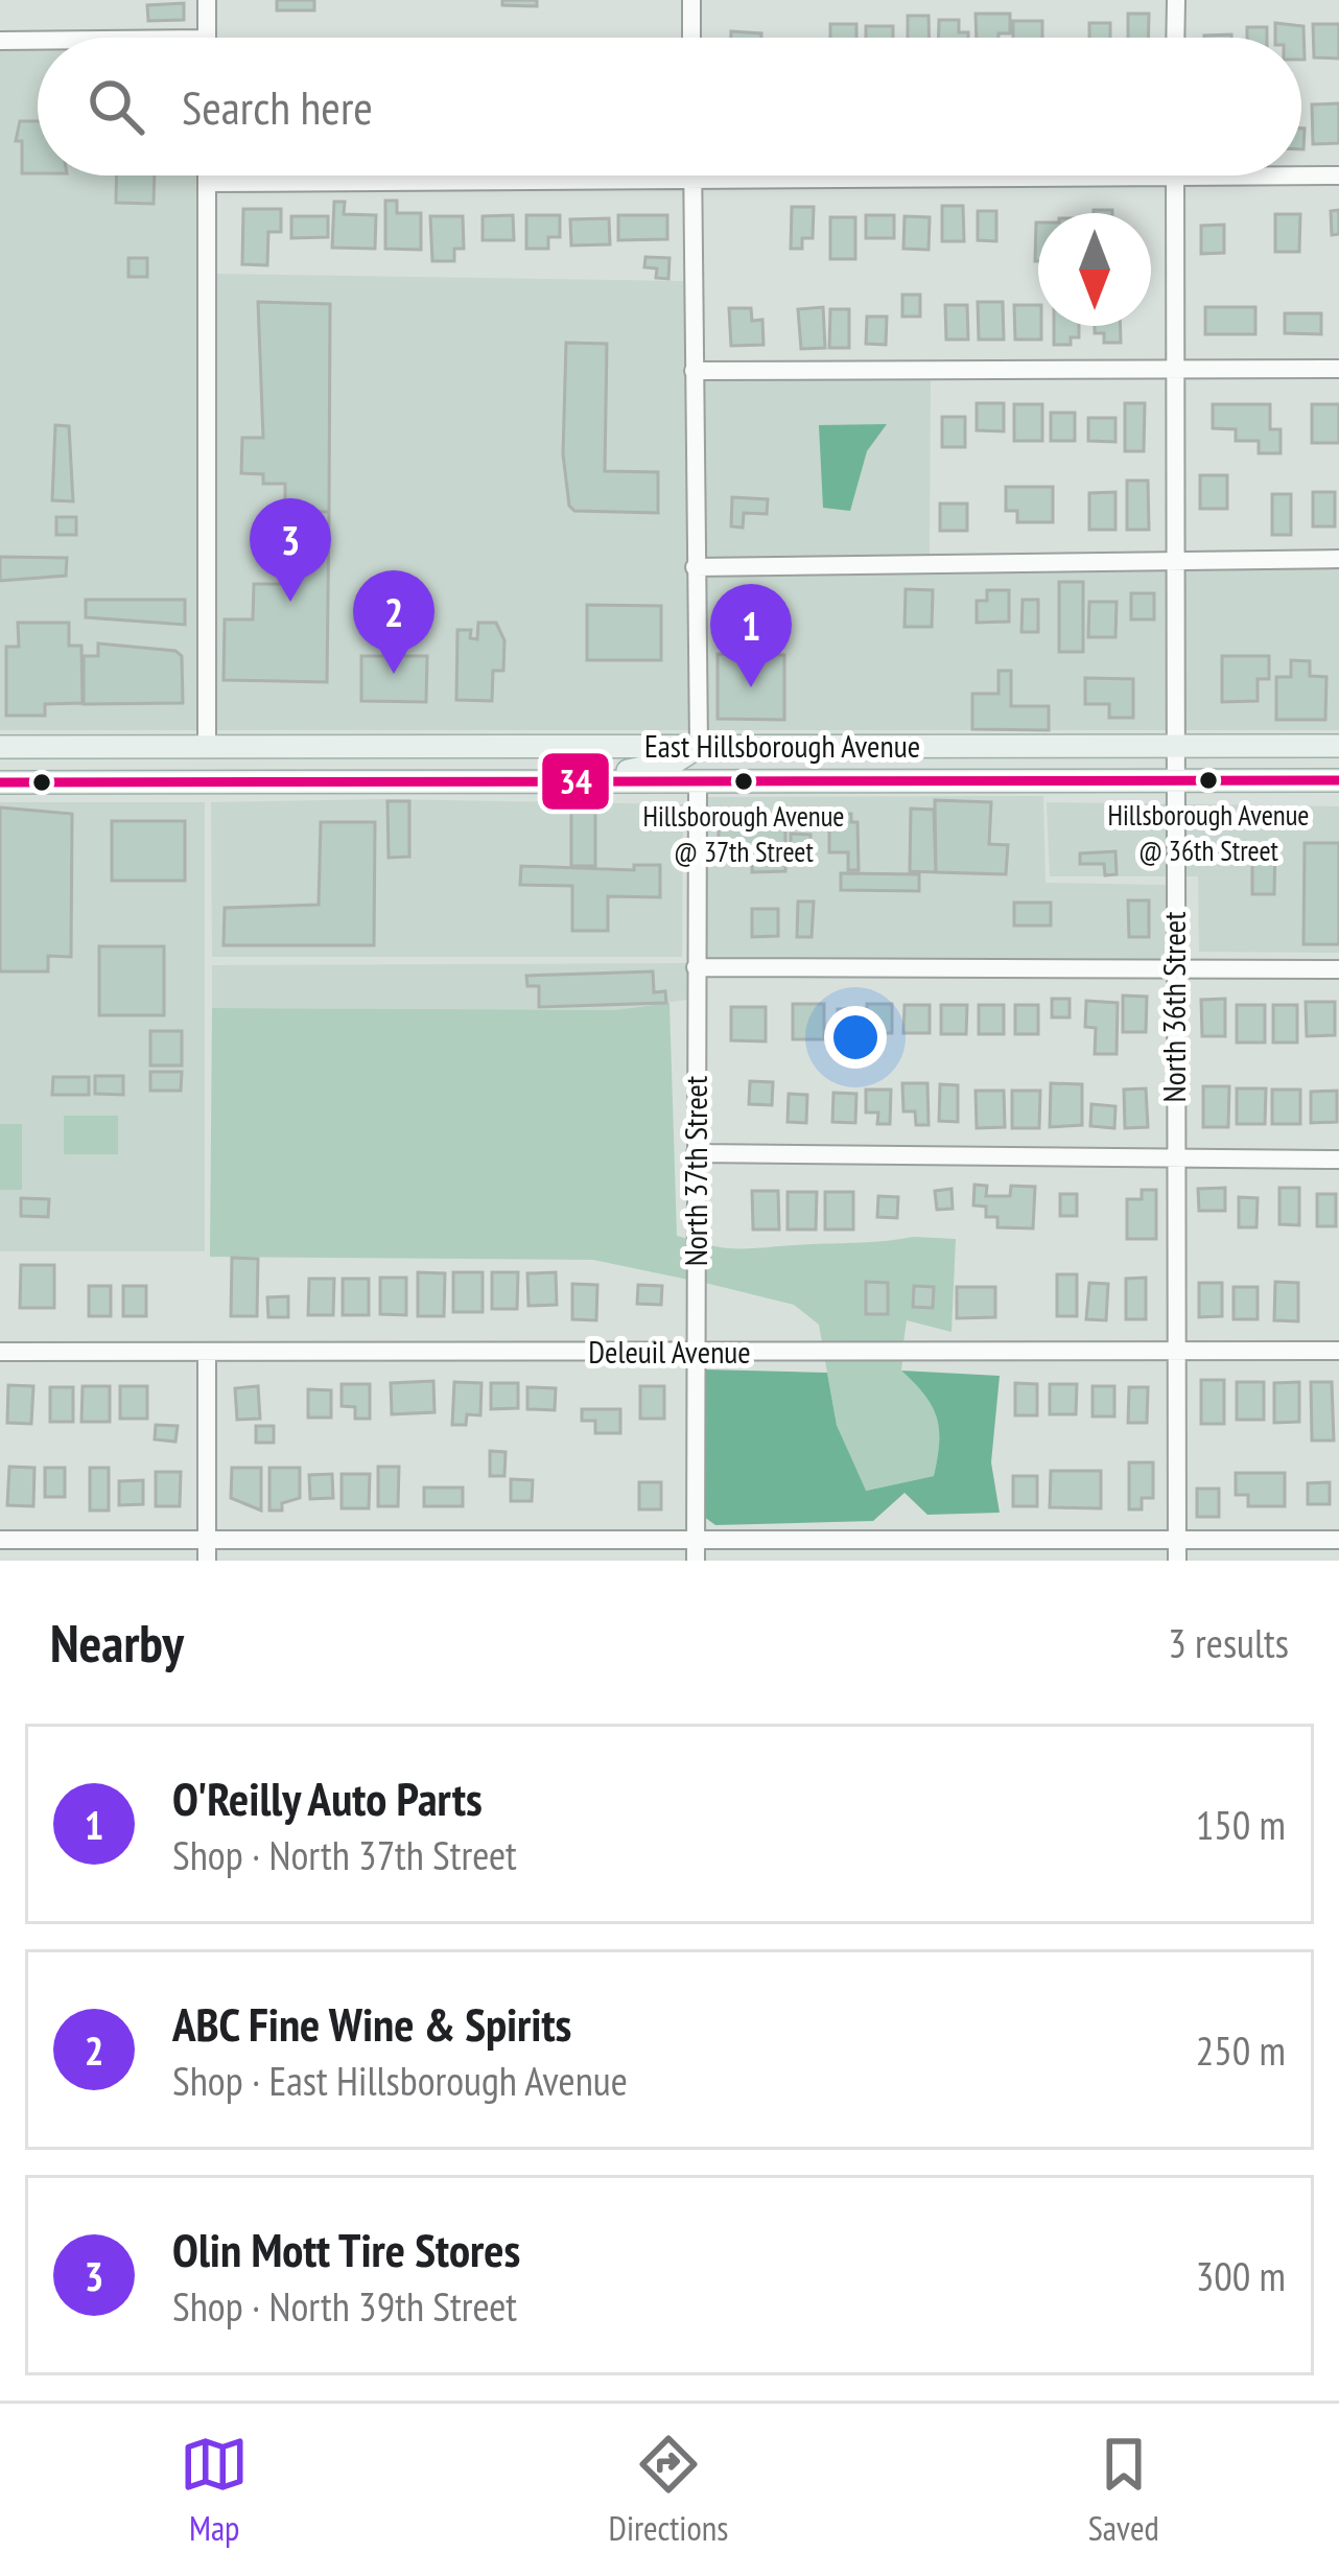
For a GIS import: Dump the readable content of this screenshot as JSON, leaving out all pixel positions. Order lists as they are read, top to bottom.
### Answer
{
  "streets": {
    "main road": ["East Hillsborough Avenue"],
    "street": ["North 36th Street", "North 37th Street", "Deleuil Avenue"]
  },
  "crossings": [
    ["East Hillsborough Avenue", "North 36th Street"],
    ["East Hillsborough Avenue", "North 37th Street"],
    ["North 36th Street", "Deleuil Avenue"],
    ["North 37th Street", "Deleuil Avenue"]
  ],
  "places": ["Hillsborough Avenue @ 36th Street", "Hillsborough Avenue @ 37th Street"],
  "lines": ["transit line 34"],
  "north": "bottom",
  "page": {
    "search": "Search here",
    "pins": ["3", "2", "1"],
    "heading": ["Nearby", "3 results"],
    "list": [
      {
        "mark": "1",
        "name": "O'Reilly Auto Parts",
        "note": "Shop · North 37th Street",
        "value": "150 m"
      },
      {
        "mark": "2",
        "name": "ABC Fine Wine & Spirits",
        "note": "Shop · East Hillsborough Avenue",
        "value": "250 m"
      },
      {
        "mark": "3",
        "name": "Olin Mott Tire Stores",
        "note": "Shop · North 39th Street",
        "value": "300 m"
      }
    ],
    "nav": ["Map", "Directions", "Saved"]
  }
}
